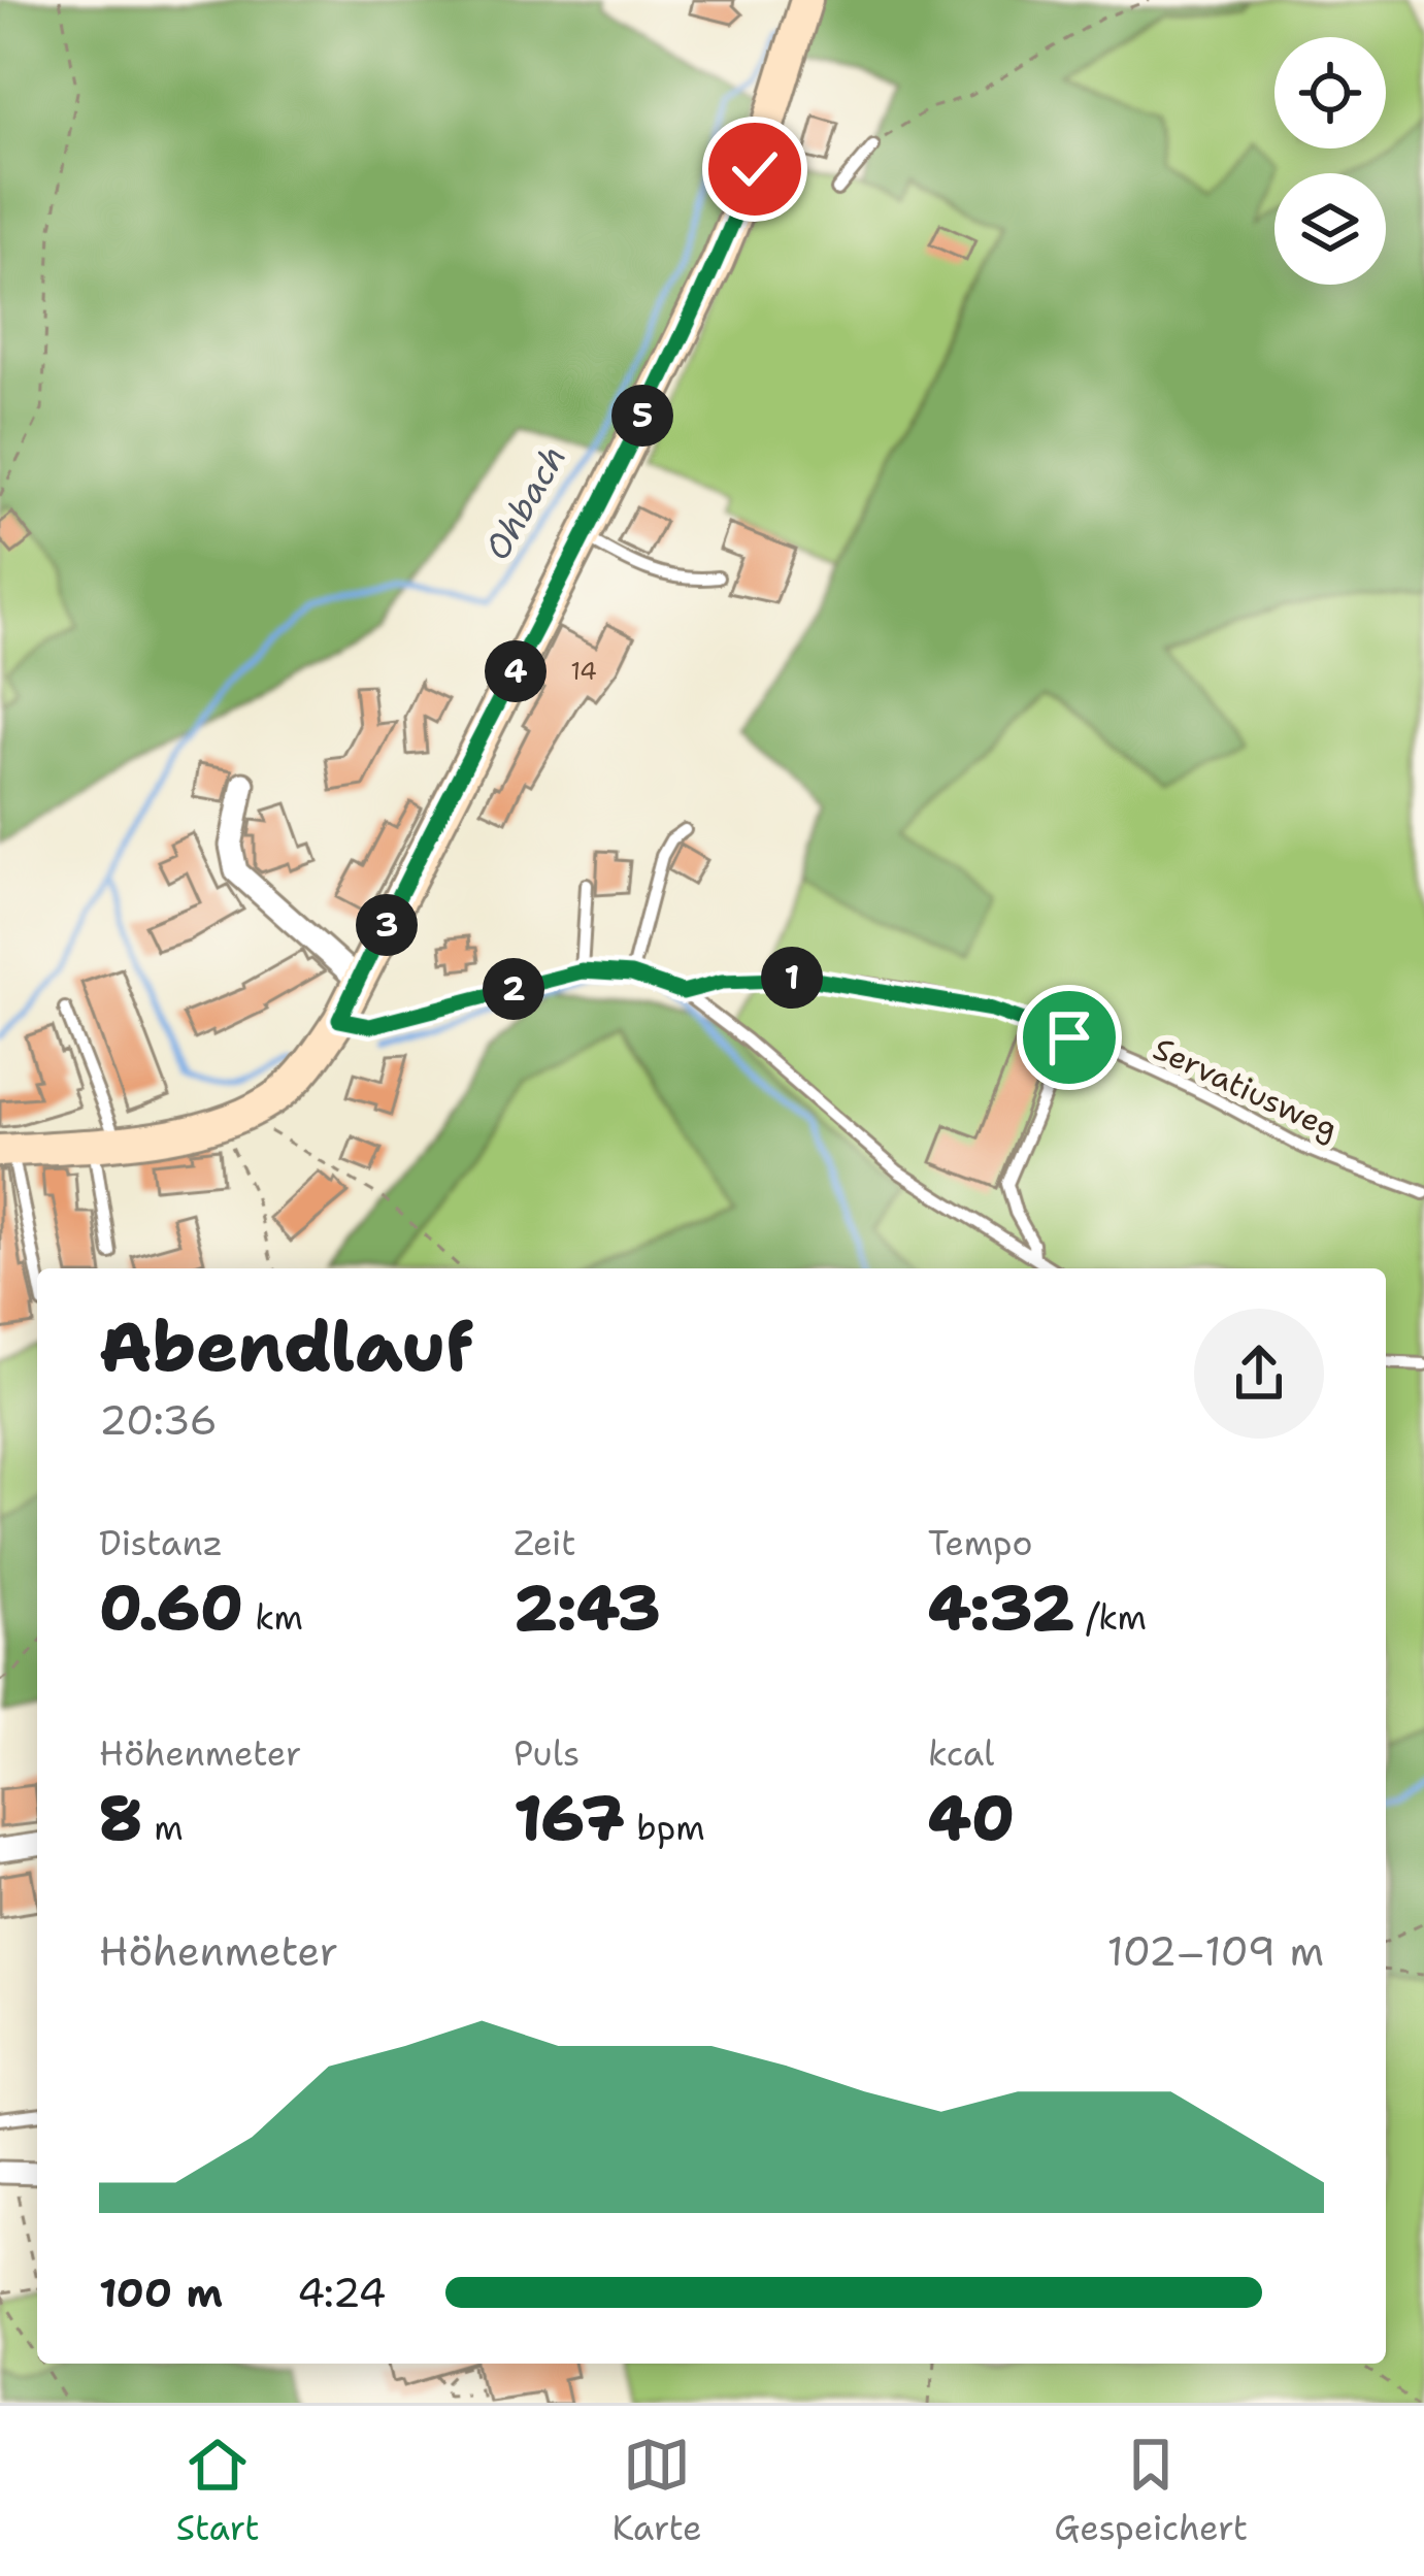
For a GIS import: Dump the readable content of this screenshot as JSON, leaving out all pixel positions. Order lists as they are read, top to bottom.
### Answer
{
  "streets": {
    "lane": ["Servatiusweg"]
  },
  "water": ["Ohbach"],
  "house_numbers": ["14"],
  "page": {
    "pins": [
      "5",
      "4",
      "3",
      "1",
      "2"
    ],
    "heading": ["Abendlauf", "20:36"],
    "stats": [
      ["Distanz", "0.60 km"],
      ["Zeit", "2:43"],
      ["Tempo", "4:32 /km"],
      ["Höhenmeter", "8 m"],
      ["Puls", "167 bpm"],
      ["kcal", "40"]
    ],
    "chart": ["Höhenmeter", "102–109 m"],
    "list": [
      {
        "name": "100 m",
        "note": "4:24"
      }
    ],
    "tabs": ["Start", "Karte", "Gespeichert"]
  }
}
